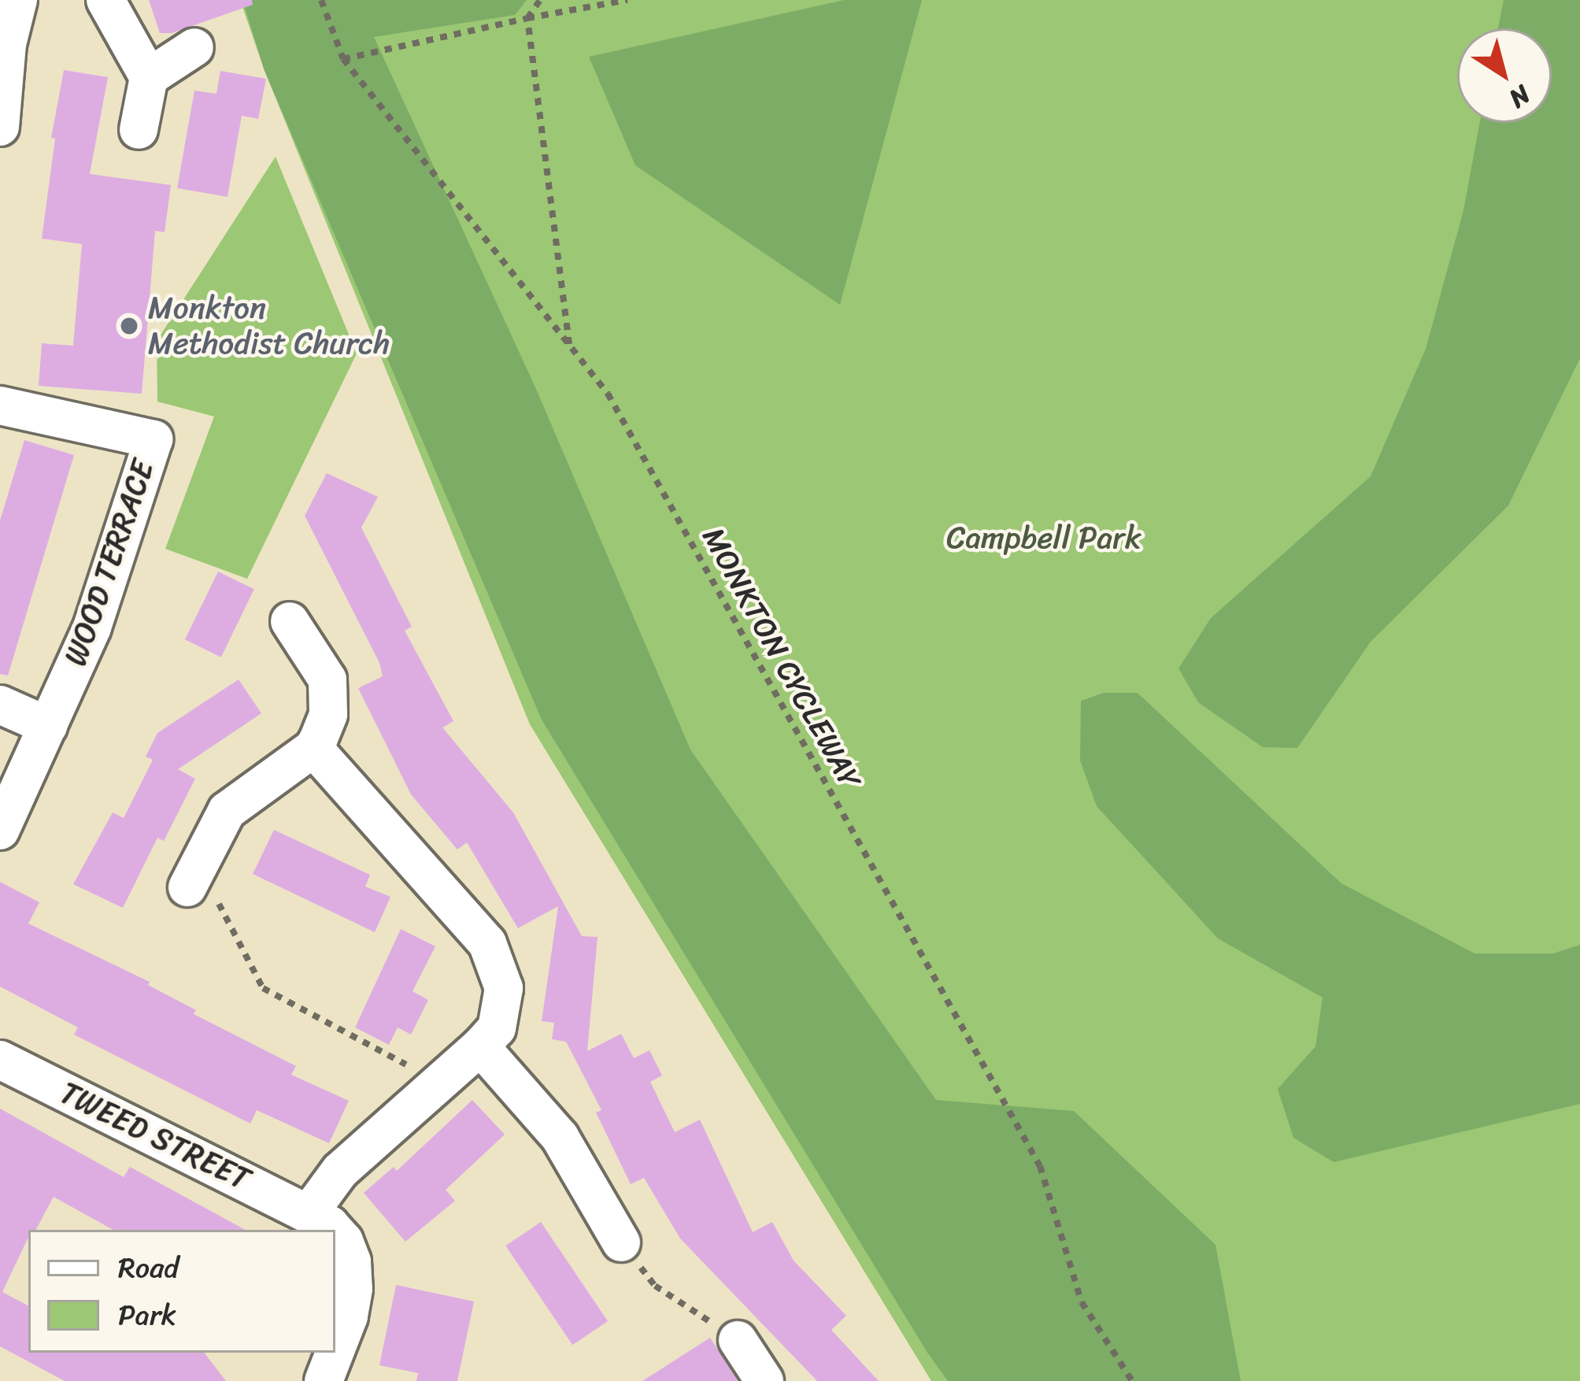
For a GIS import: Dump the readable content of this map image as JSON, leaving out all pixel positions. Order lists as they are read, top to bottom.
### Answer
{
  "streets": {
    "street": ["WOOD TERRACE", "TWEED STREET"],
    "path": ["MONKTON CYCLEWAY"]
  },
  "parks": ["Campbell Park"],
  "places": ["Monkton Methodist Church"],
  "legend": ["Road", "Park"],
  "north": "bottom right"
}
